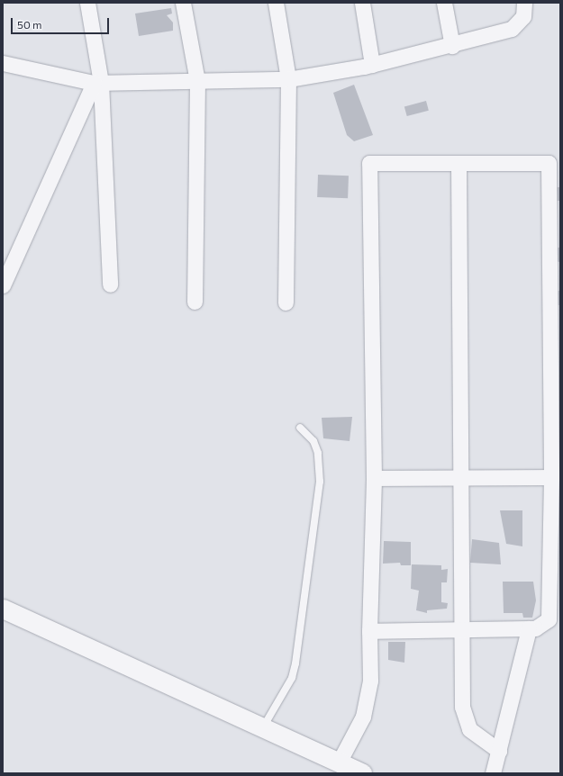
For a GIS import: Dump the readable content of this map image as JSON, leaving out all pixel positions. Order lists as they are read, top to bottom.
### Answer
{
  "scale_bar": "50 m"
}
